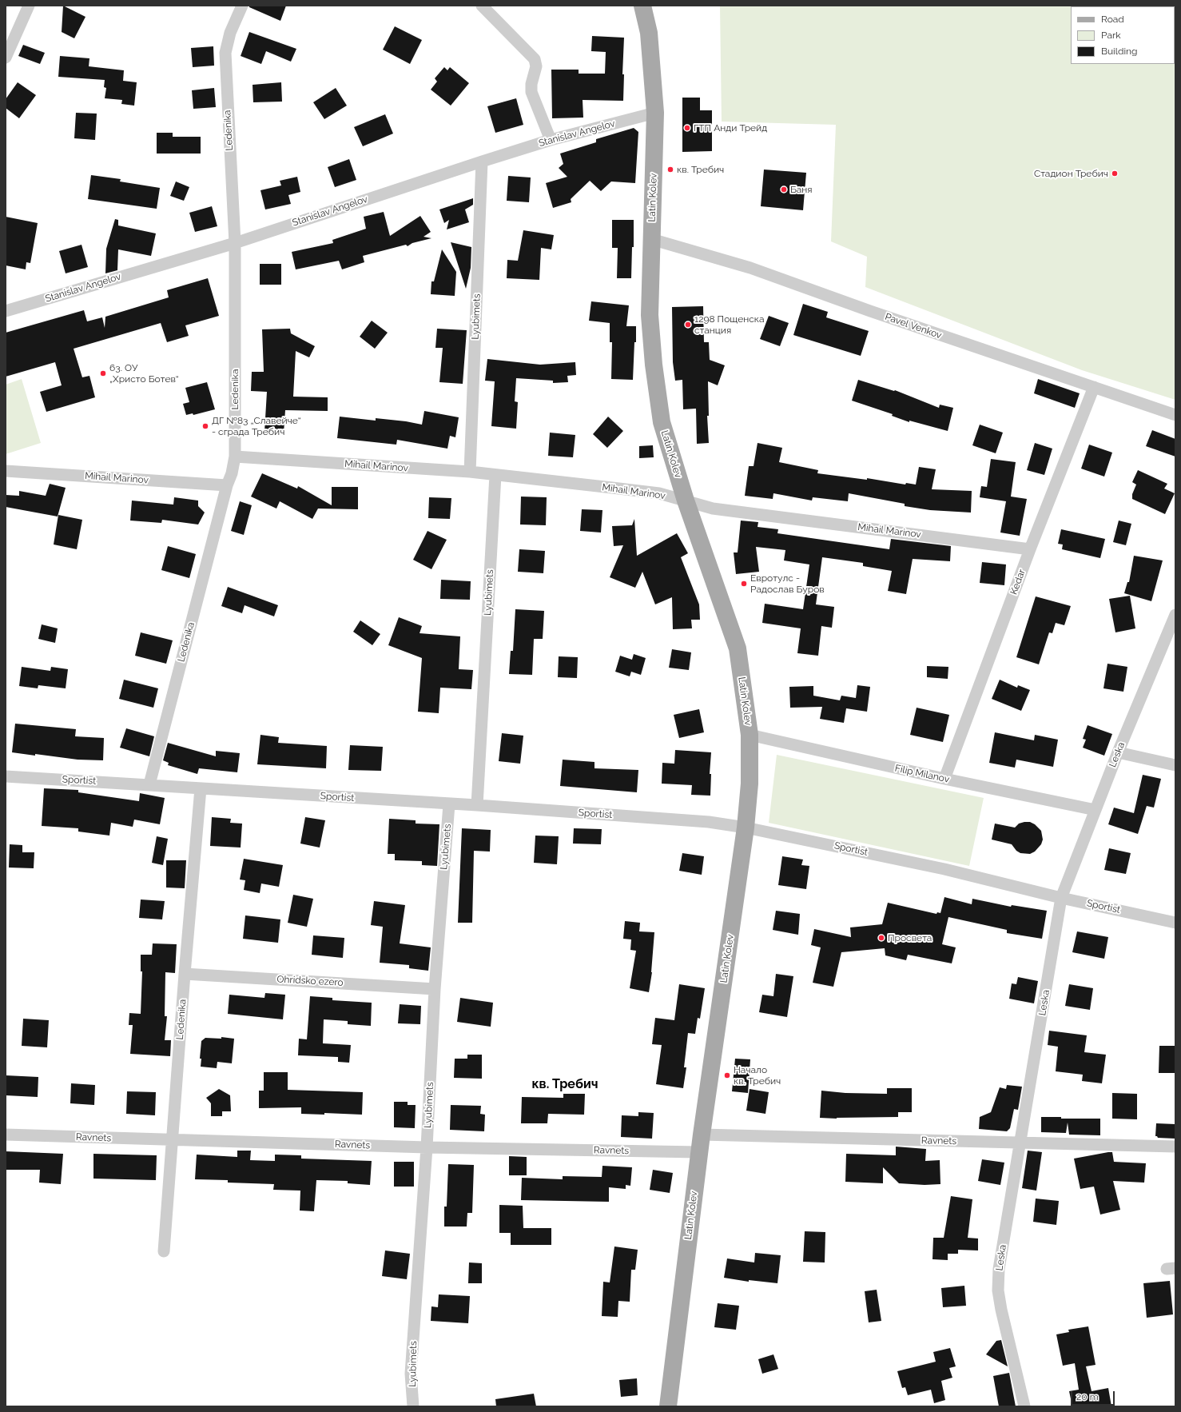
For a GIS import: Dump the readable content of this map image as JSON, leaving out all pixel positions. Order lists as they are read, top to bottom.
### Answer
{
  "streets": {
    "main road": ["Latin Kolev"],
    "street": [
      "Ledenika",
      "Stanislav Angelov",
      "Lyubimets",
      "Pavel Venkov",
      "Mihail Marinov",
      "Kedar",
      "Leska",
      "Filip Milanov",
      "Sportist",
      "Ohridsko ezero",
      "Ravnets"
    ]
  },
  "crossings": [
    ["Ledenika", "Stanislav Angelov"],
    ["Ledenika", "Mihail Marinov"],
    ["Ledenika", "Sportist"],
    ["Ledenika", "Ohridsko ezero"],
    ["Ledenika", "Ravnets"],
    ["Stanislav Angelov", "Latin Kolev"],
    ["Stanislav Angelov", "Lyubimets"],
    ["Latin Kolev", "Pavel Venkov"],
    ["Latin Kolev", "Mihail Marinov"],
    ["Latin Kolev", "Filip Milanov"],
    ["Latin Kolev", "Sportist"],
    ["Latin Kolev", "Ravnets"],
    ["Lyubimets", "Mihail Marinov"],
    ["Lyubimets", "Sportist"],
    ["Lyubimets", "Ohridsko ezero"],
    ["Lyubimets", "Ravnets"],
    ["Pavel Venkov", "Kedar"],
    ["Mihail Marinov", "Kedar"],
    ["Kedar", "Filip Milanov"],
    ["Leska", "Filip Milanov"],
    ["Leska", "Sportist"],
    ["Leska", "Ravnets"]
  ],
  "districts": ["кв. Требич"],
  "places": [
    "ГТП Анди Трейд",
    "кв. Требич",
    "Стадион Требич",
    "Баня",
    "1298 Пощенска станция",
    "63. ОУ „Христо Ботев“",
    "ДГ №83 „Славейче“ - сграда Требич",
    "Евротулс - Радослав Буров",
    "Просвета",
    "Начало кв. Требич"
  ],
  "legend": ["Road", "Park", "Building"],
  "scale_bar": "20 m"
}
